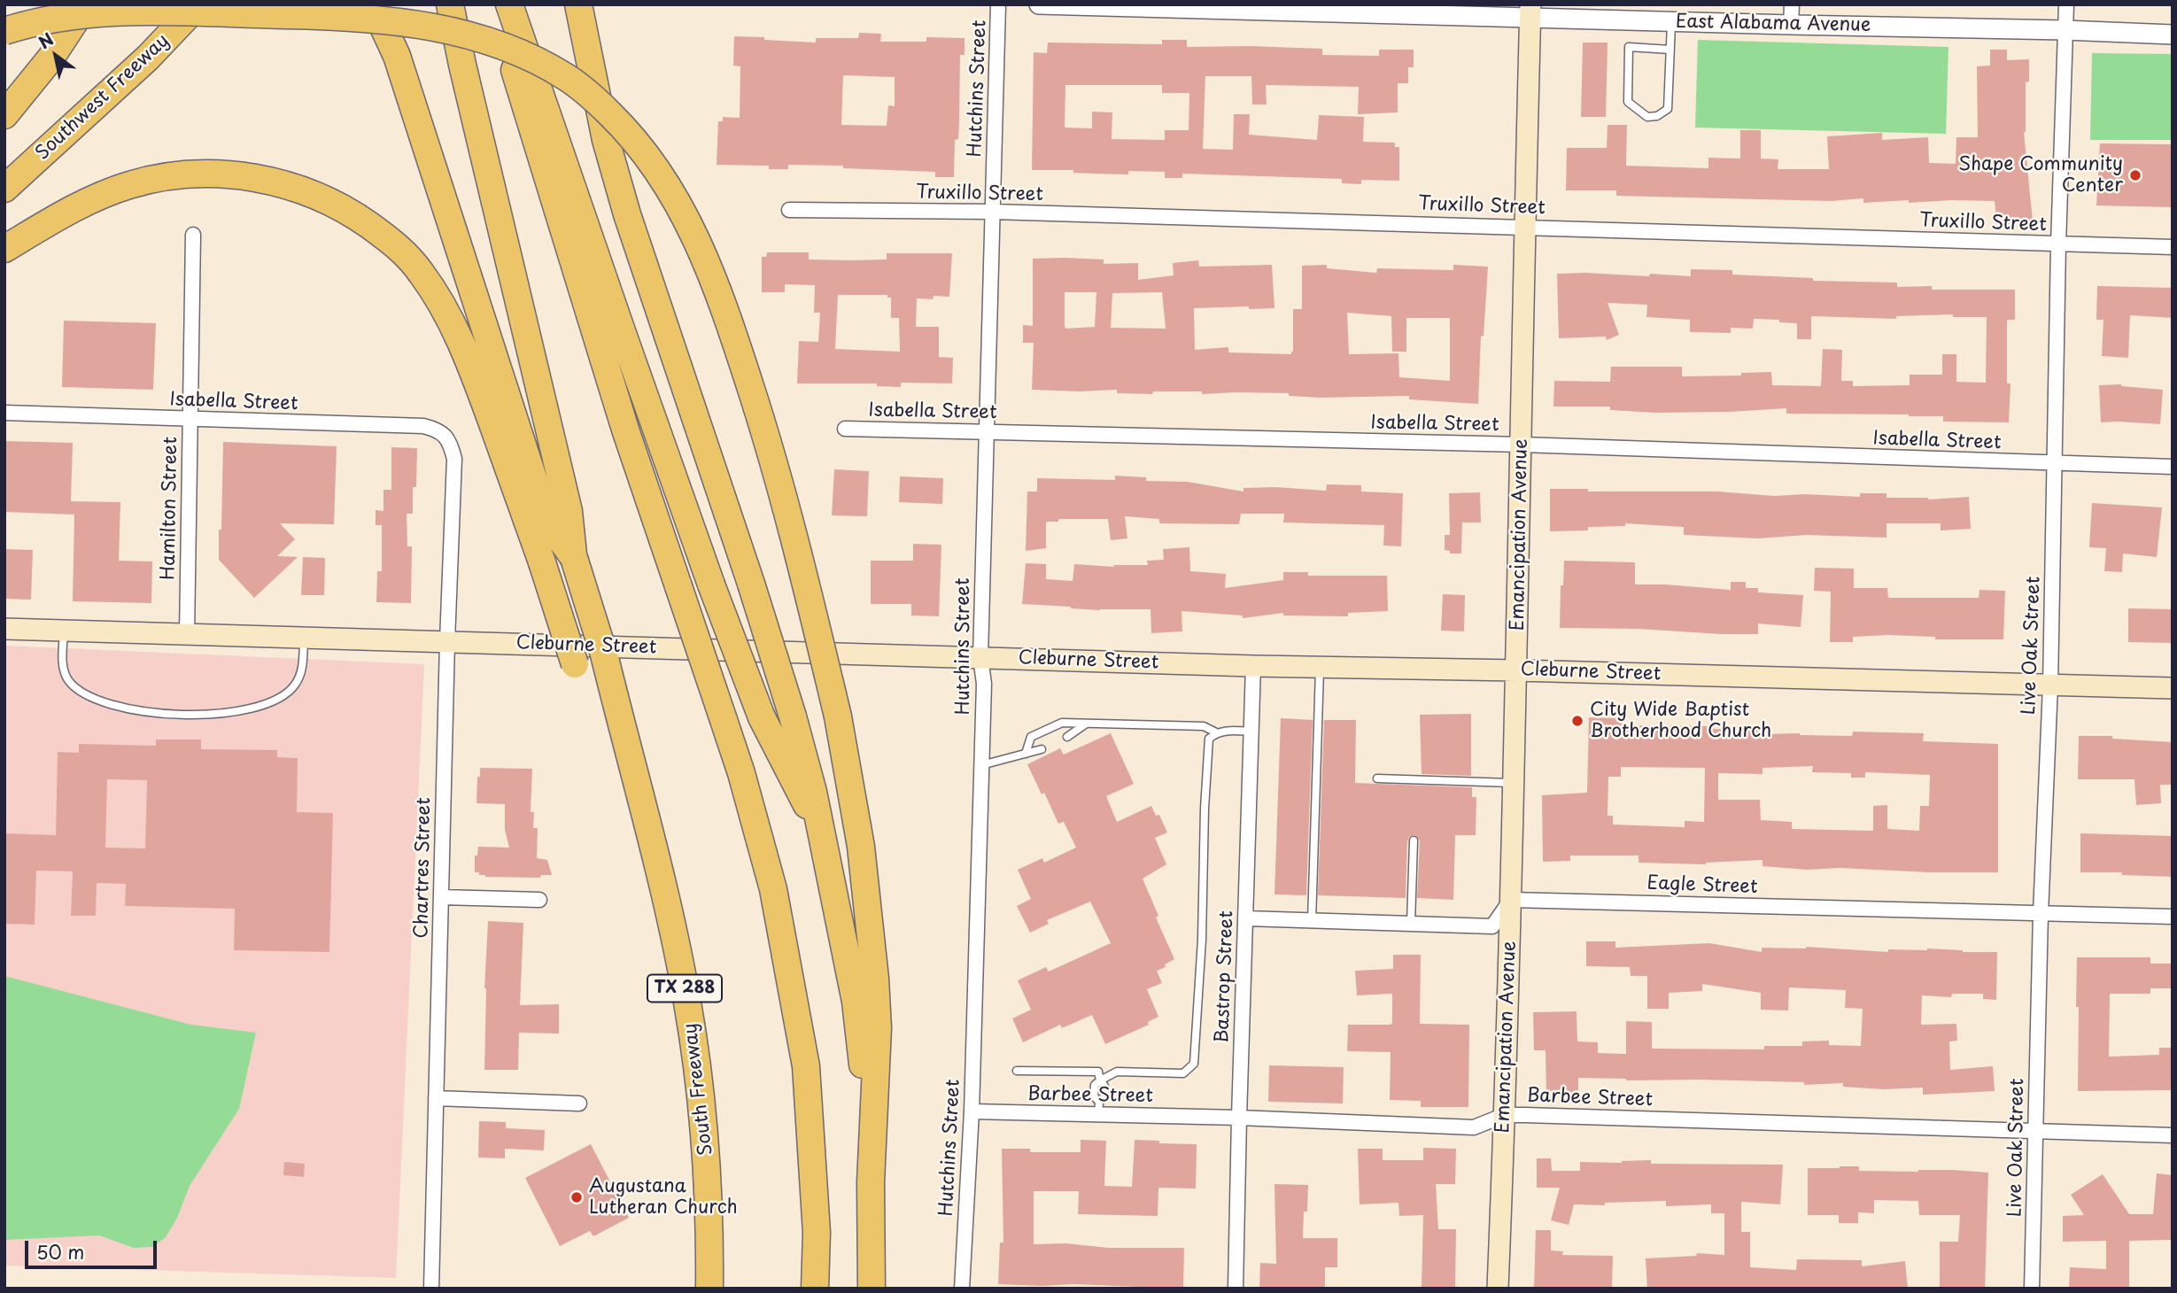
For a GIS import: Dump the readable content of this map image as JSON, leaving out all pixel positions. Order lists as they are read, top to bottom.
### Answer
{
  "streets": {
    "highway": ["Southwest Freeway", "TX 288", "South Freeway"],
    "main road": ["Emancipation Avenue", "Cleburne Street"],
    "street": [
      "East Alabama Avenue",
      "Hutchins Street",
      "Truxillo Street",
      "Isabella Street",
      "Hamilton Street",
      "Live Oak Street",
      "Chartres Street",
      "Eagle Street",
      "Bastrop Street",
      "Barbee Street"
    ]
  },
  "crossings": [
    ["East Alabama Avenue", "Emancipation Avenue"],
    ["East Alabama Avenue", "Live Oak Street"],
    ["Hutchins Street", "Truxillo Street"],
    ["Hutchins Street", "Isabella Street"],
    ["Hutchins Street", "Cleburne Street"],
    ["Hutchins Street", "Barbee Street"],
    ["Truxillo Street", "Emancipation Avenue"],
    ["Truxillo Street", "Live Oak Street"],
    ["Isabella Street", "Hamilton Street"],
    ["Isabella Street", "Emancipation Avenue"],
    ["Isabella Street", "Live Oak Street"],
    ["Isabella Street", "Chartres Street"],
    ["Hamilton Street", "Cleburne Street"],
    ["Emancipation Avenue", "Cleburne Street"],
    ["Emancipation Avenue", "Eagle Street"],
    ["Emancipation Avenue", "Barbee Street"],
    ["Cleburne Street", "Live Oak Street"],
    ["Cleburne Street", "Chartres Street"],
    ["Cleburne Street", "Bastrop Street"],
    ["Live Oak Street", "Eagle Street"],
    ["Live Oak Street", "Barbee Street"],
    ["Bastrop Street", "Barbee Street"]
  ],
  "places": ["Shape Community Center", "City Wide Baptist Brotherhood Church", "Augustana Lutheran Church"],
  "scale_bar": "50 m",
  "north": "top left"
}
